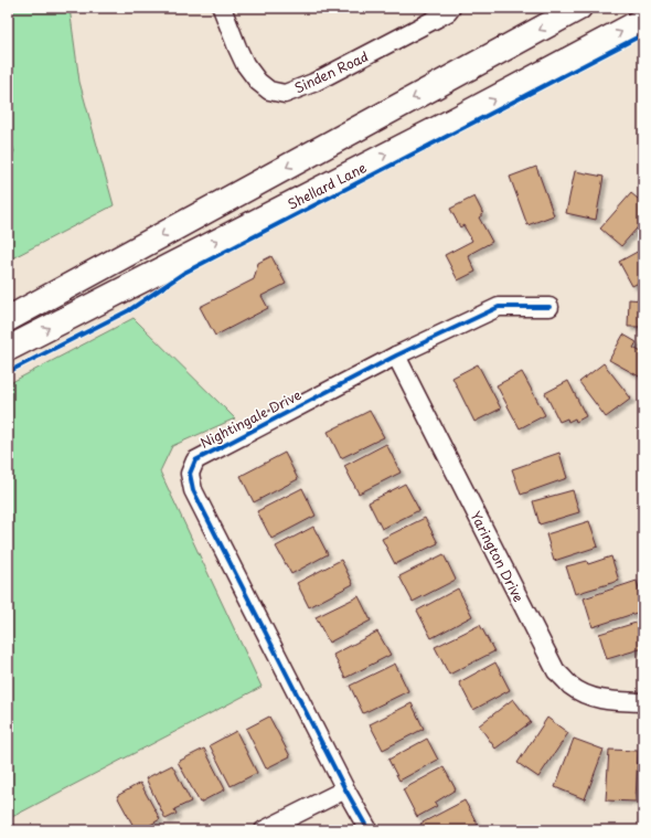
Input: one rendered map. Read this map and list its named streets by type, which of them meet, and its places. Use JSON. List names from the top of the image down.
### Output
{
  "streets": {
    "main road": ["Shellard Lane"],
    "street": ["Sinden Road", "Nightingale Drive", "Yarington Drive"]
  },
  "crossings": [
    ["Nightingale Drive", "Yarington Drive"]
  ]
}
